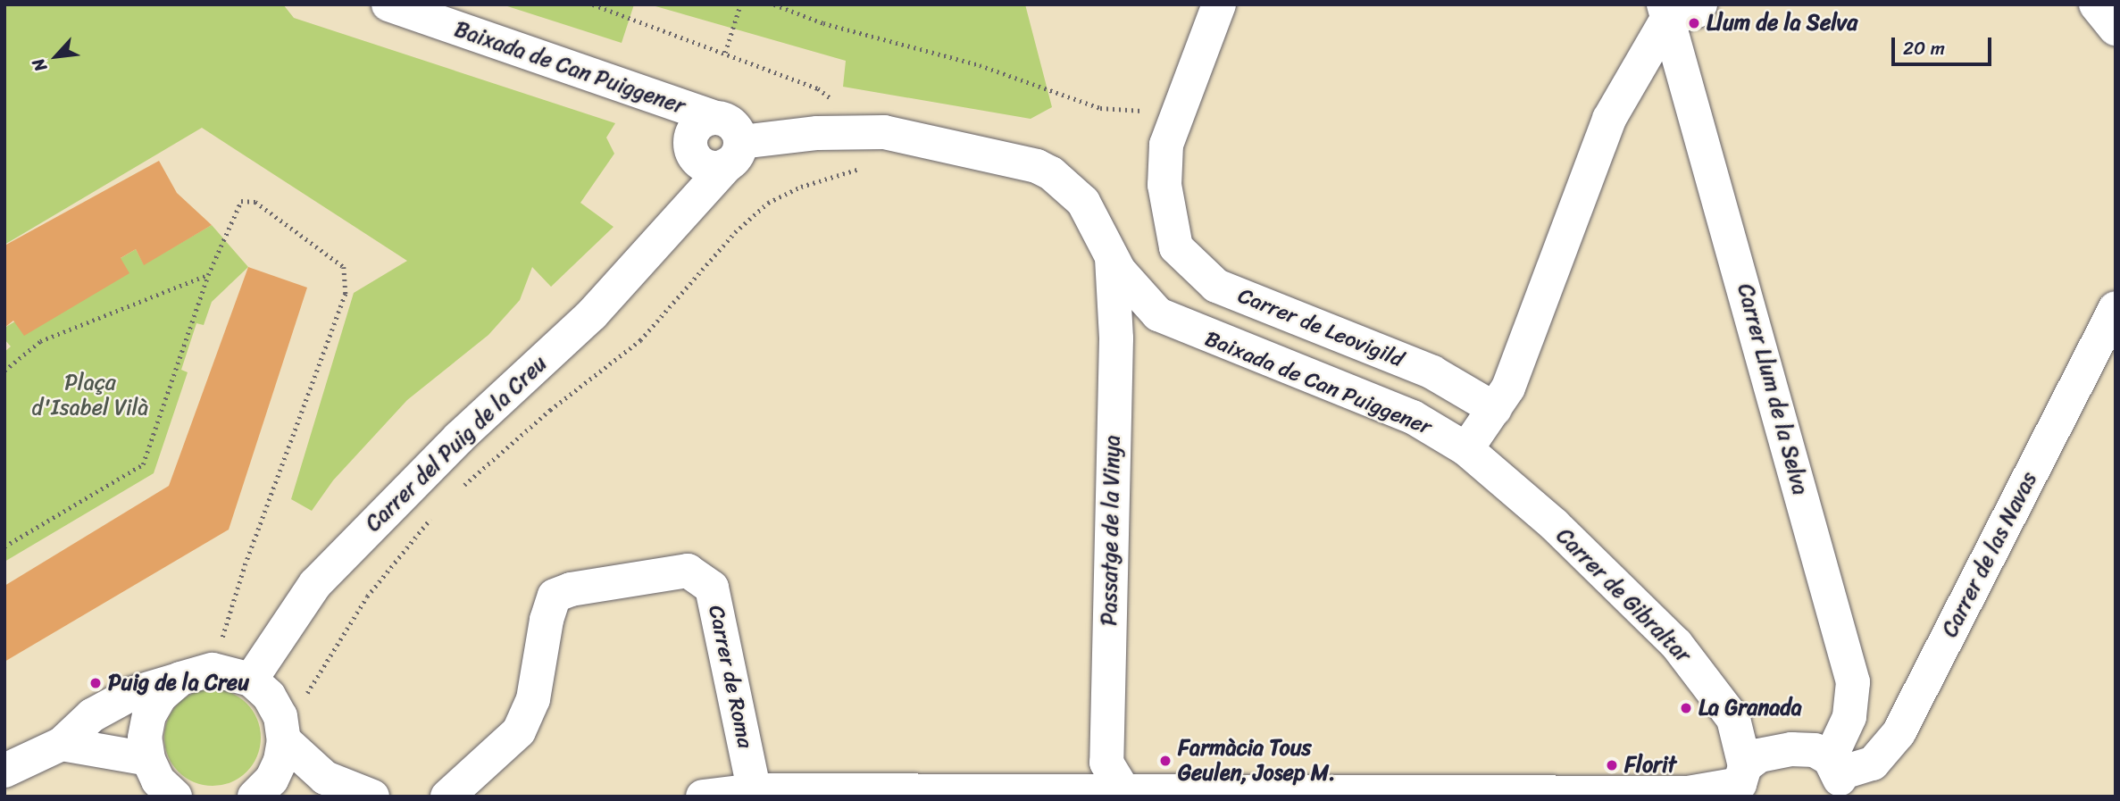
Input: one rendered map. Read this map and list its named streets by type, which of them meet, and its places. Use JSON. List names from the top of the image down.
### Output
{
  "streets": {
    "street": [
      "Baixada de Can Puiggener",
      "Carrer de Leovigild",
      "Carrer Llum de la Selva",
      "Carrer del Puig de la Creu",
      "Passatge de la Vinya",
      "Carrer de las Navas",
      "Carrer de Gibraltar",
      "Carrer de Roma"
    ]
  },
  "crossings": [
    ["Baixada de Can Puiggener", "Carrer del Puig de la Creu"],
    ["Baixada de Can Puiggener", "Passatge de la Vinya"],
    ["Baixada de Can Puiggener", "Carrer de Gibraltar"],
    ["Carrer Llum de la Selva", "Carrer de las Navas"]
  ],
  "parks": ["Plaça d'Isabel Vilà"],
  "places": [
    "Llum de la Selva",
    "Puig de la Creu",
    "La Granada",
    "Farmàcia Tous Geulen, Josep M.",
    "Florit"
  ],
  "scale_bar": "20 m",
  "north": "bottom left"
}
